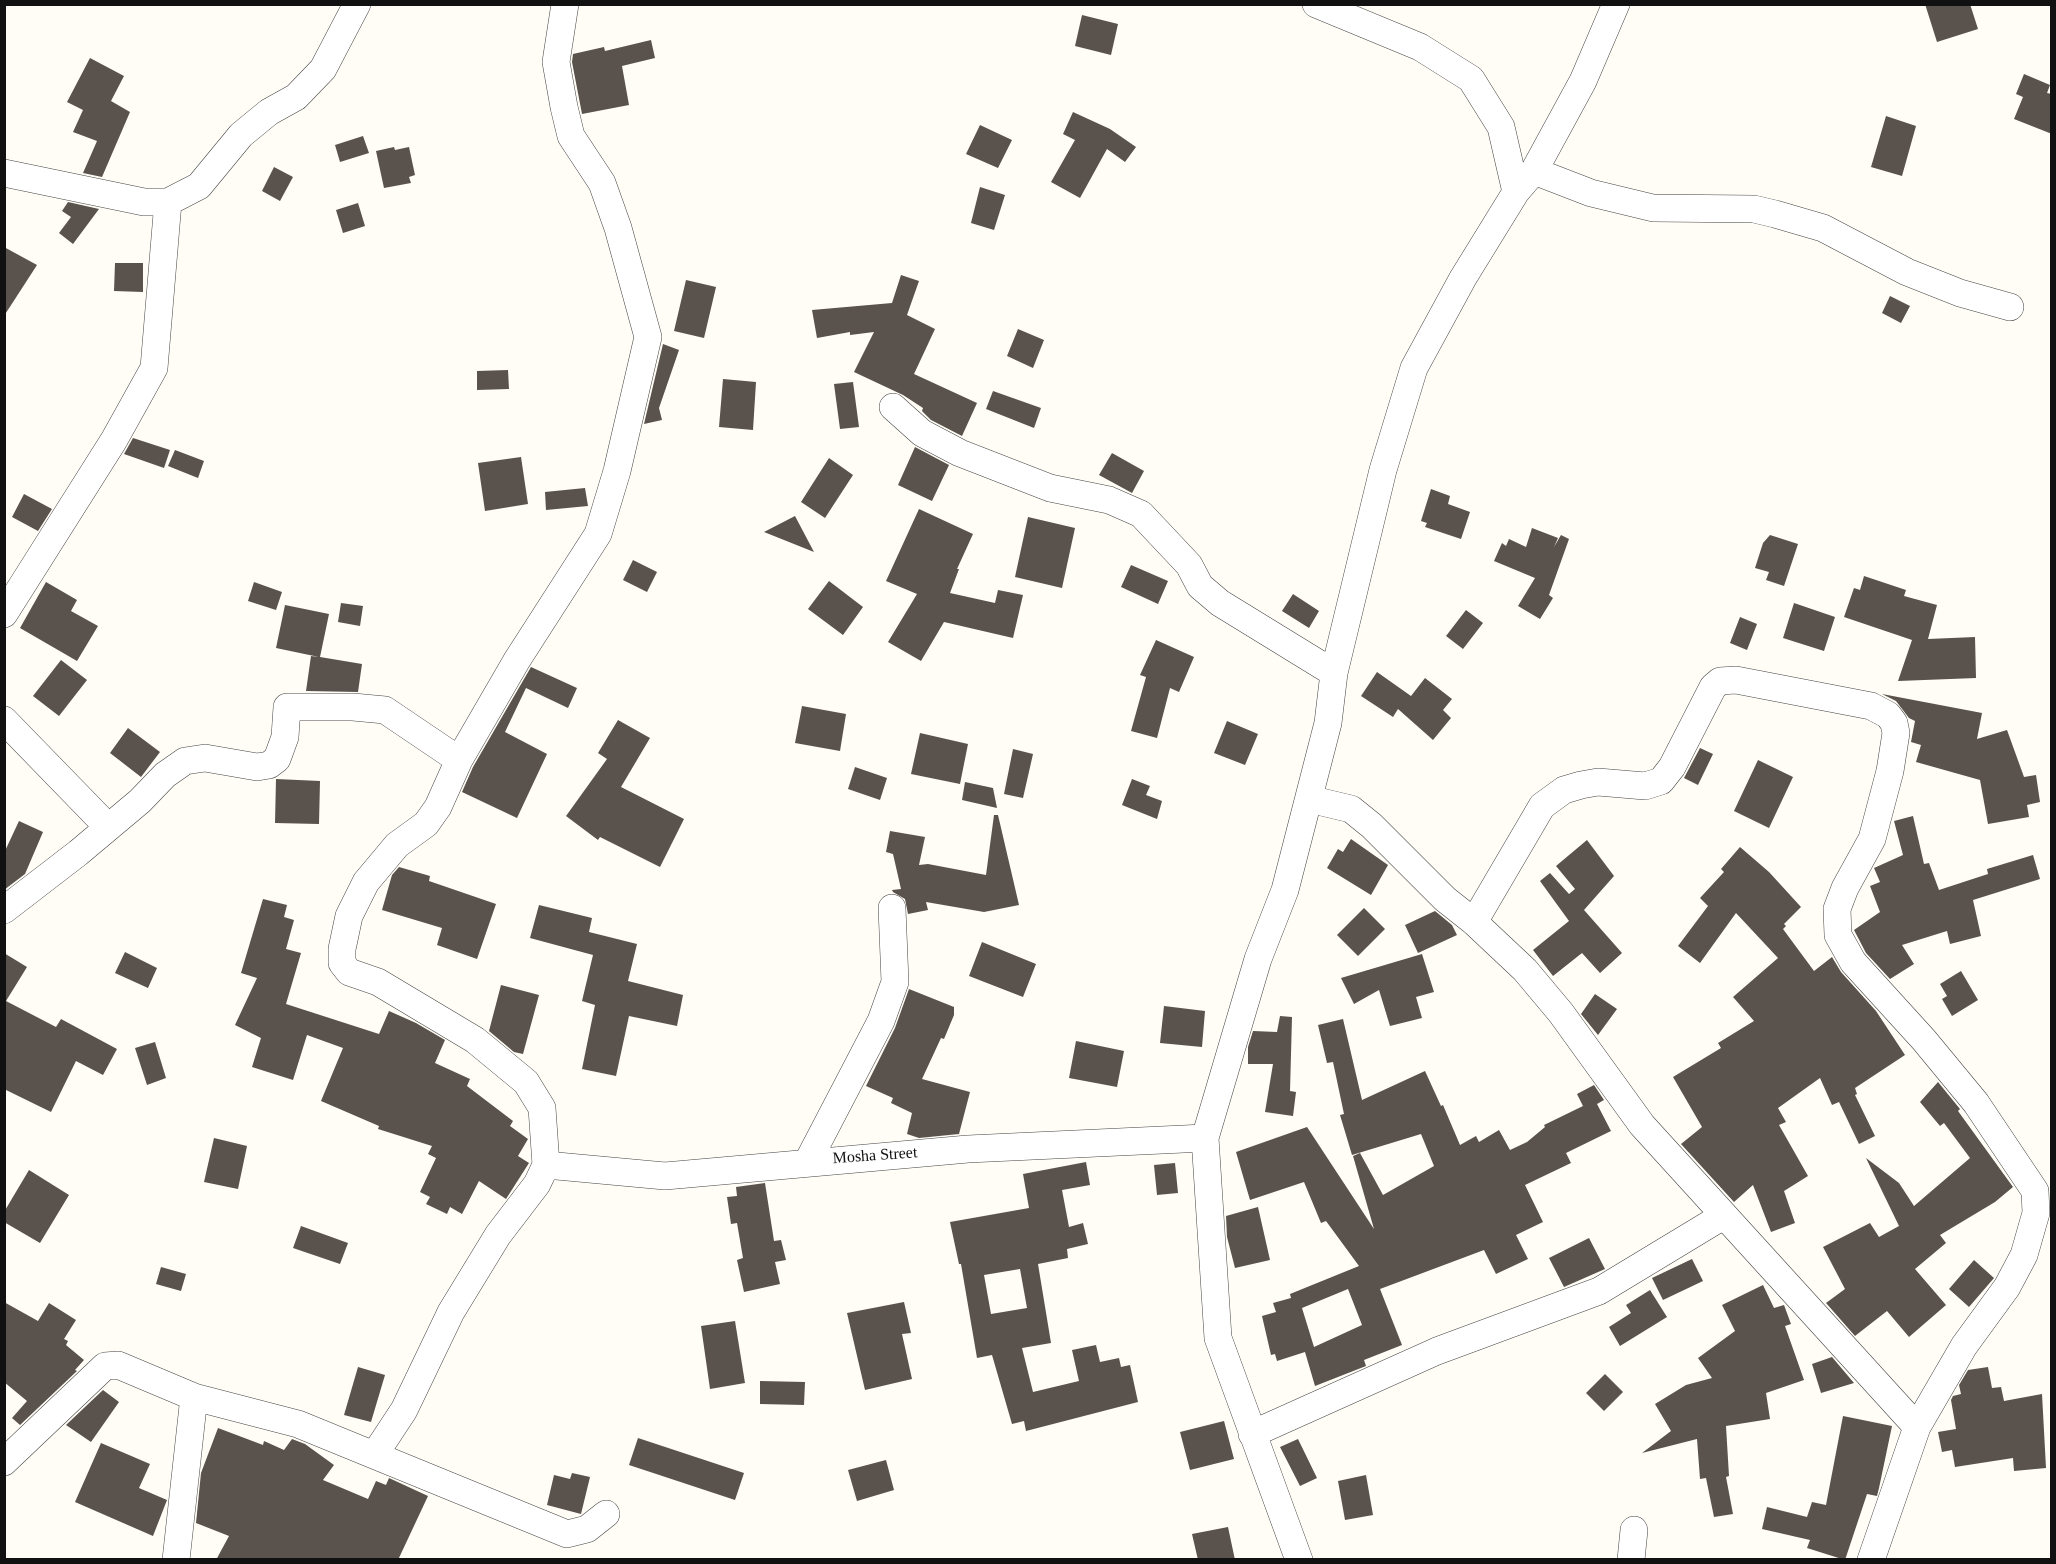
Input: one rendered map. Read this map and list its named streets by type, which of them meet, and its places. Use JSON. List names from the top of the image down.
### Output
{
  "streets": {
    "street": ["Mosha Street"]
  }
}
